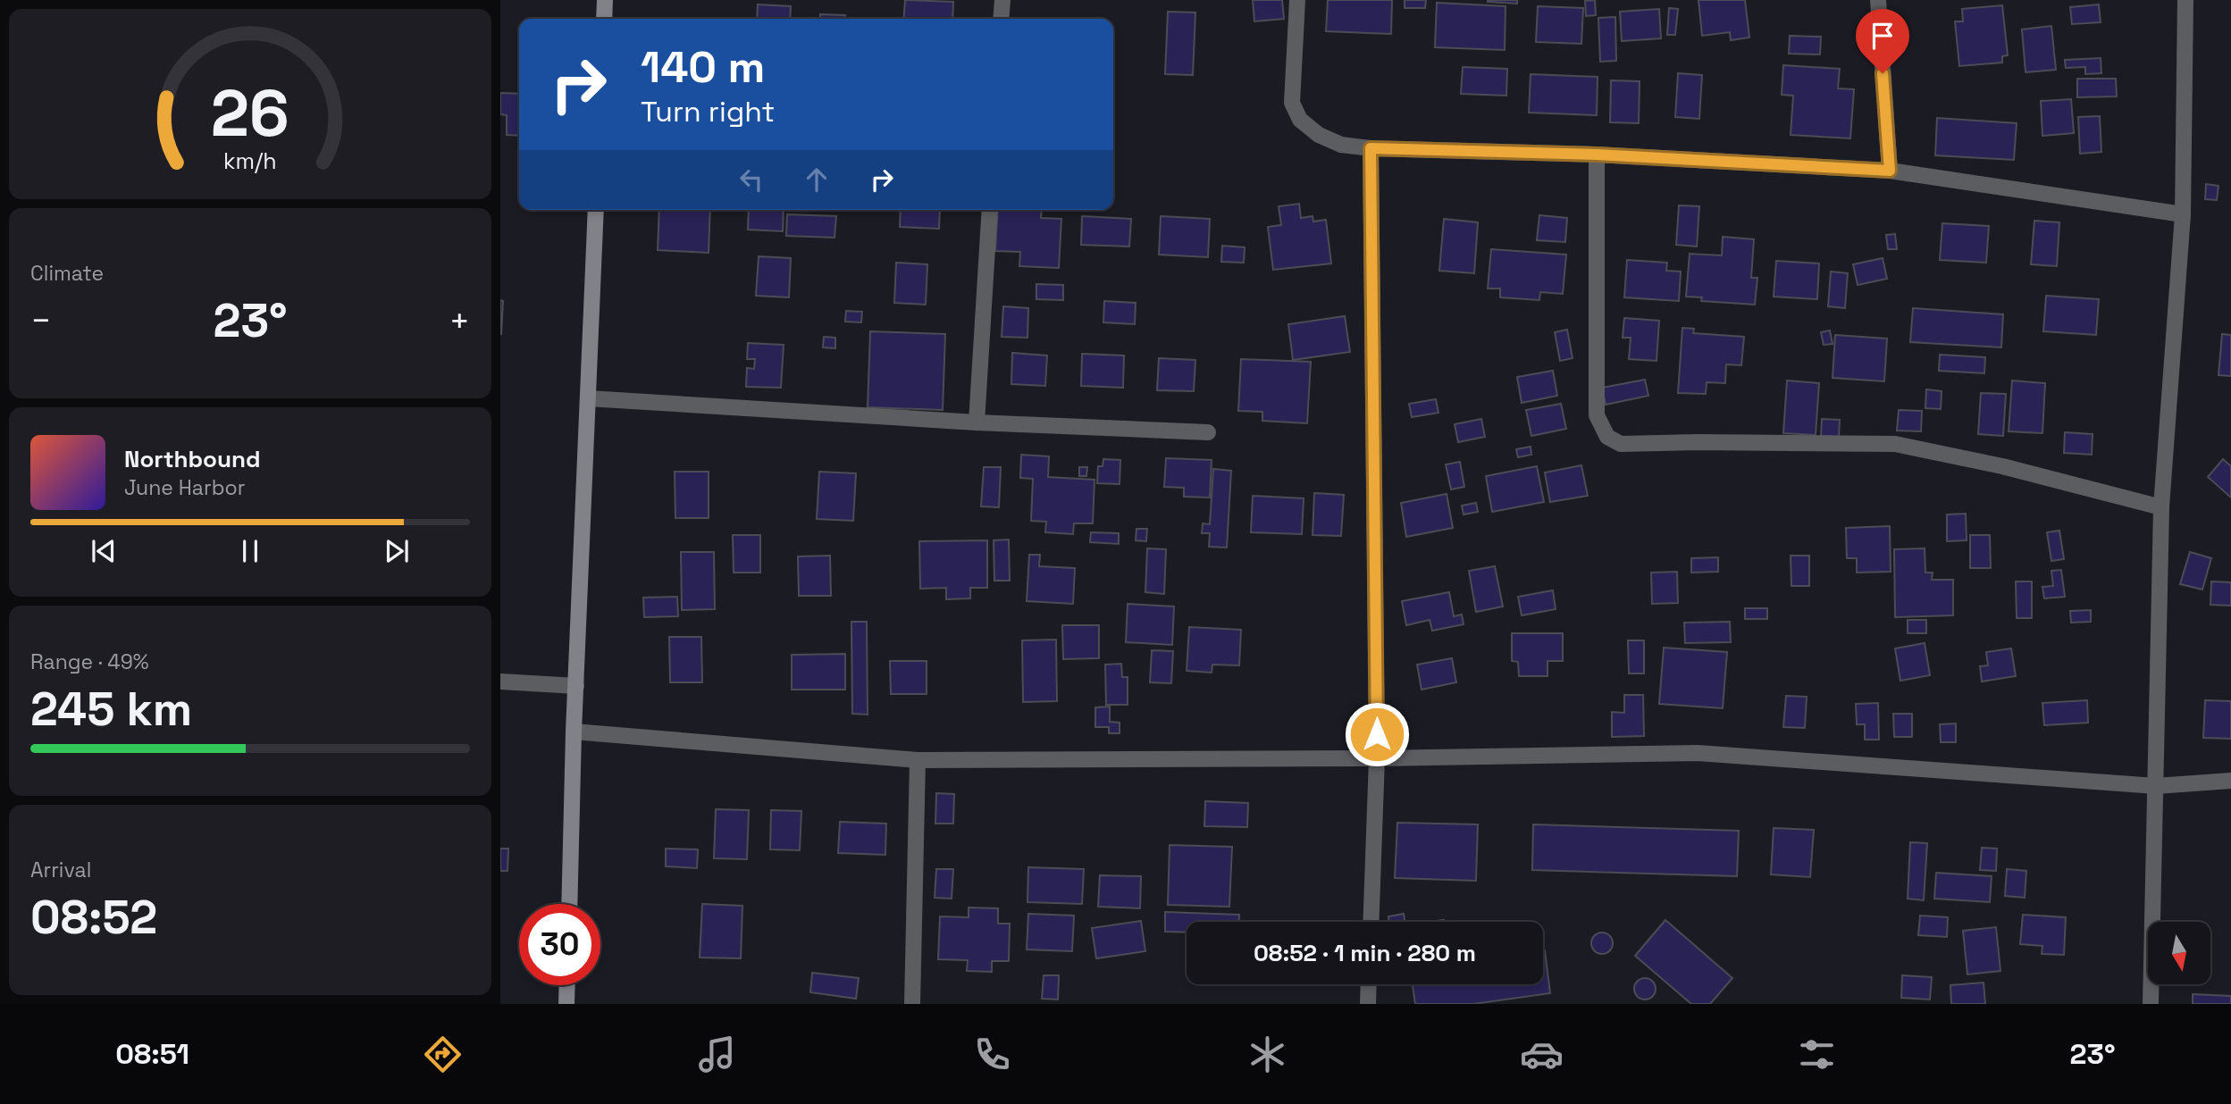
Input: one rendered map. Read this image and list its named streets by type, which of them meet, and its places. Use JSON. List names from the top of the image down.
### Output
{
  "north": "bottom",
  "page": {
    "turn": ["140 m", "Turn right"],
    "tile": [
      "Climate",
      ["Range · 49%", "245 km"],
      ["Arrival", "08:52"]
    ],
    "heat": ["−", "23°", "+"],
    "song": ["Northbound", "June Harbor"],
    "limit": "30",
    "trip": "08:52 · 1 min · 280 m",
    "tabs": ["08:51", "23°"],
    "gauge": ["26", "km/h"]
  }
}
